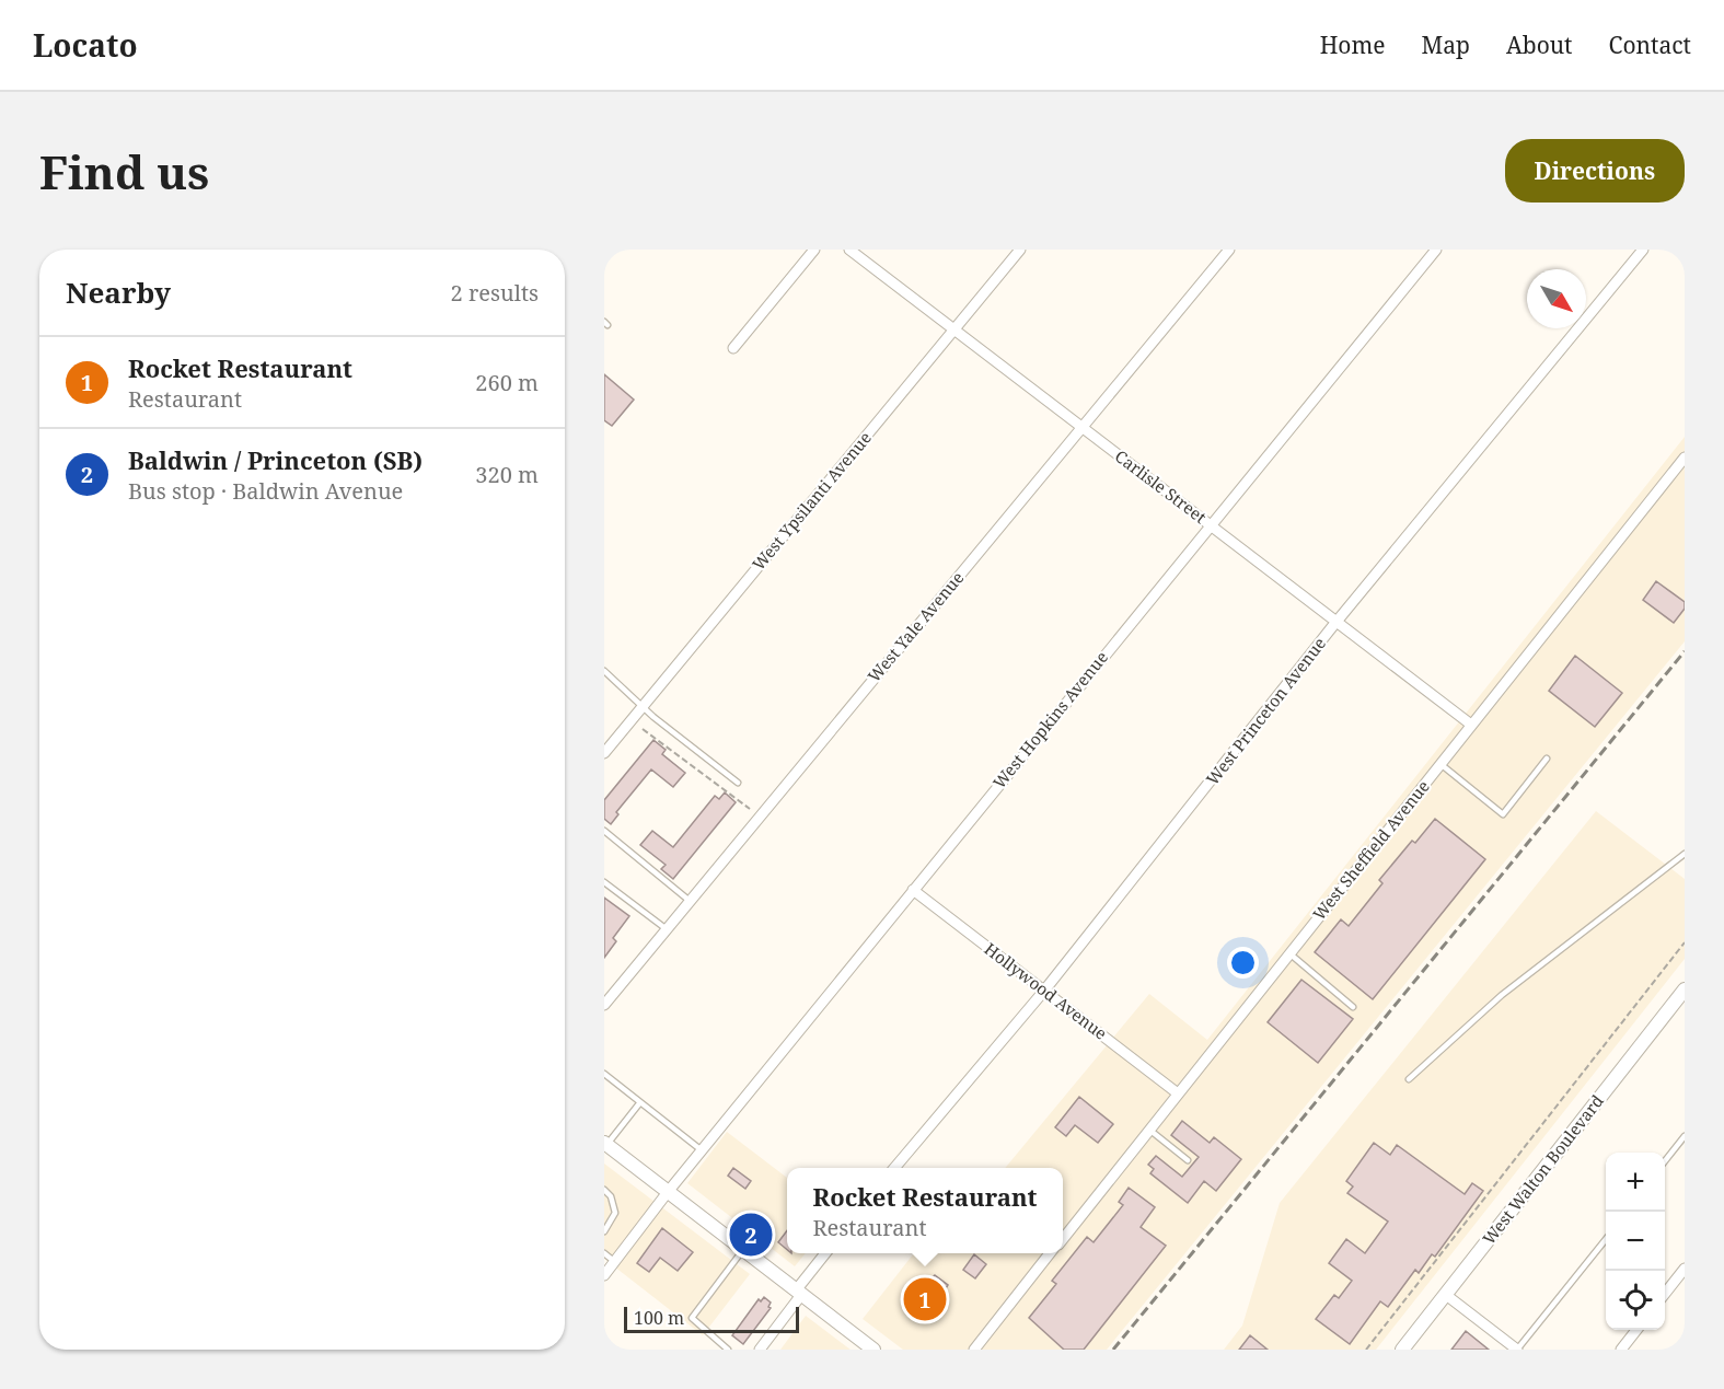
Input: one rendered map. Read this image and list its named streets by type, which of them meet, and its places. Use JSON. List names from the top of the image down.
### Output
{
  "streets": {
    "main road": ["West Walton Boulevard"],
    "street": [
      "Carlisle Street",
      "West Ypsilanti Avenue",
      "West Yale Avenue",
      "West Princeton Avenue",
      "West Hopkins Avenue",
      "West Sheffield Avenue",
      "Hollywood Avenue"
    ]
  },
  "crossings": [
    ["Carlisle Street", "West Ypsilanti Avenue"],
    ["Carlisle Street", "West Yale Avenue"],
    ["Carlisle Street", "West Princeton Avenue"],
    ["Carlisle Street", "West Hopkins Avenue"],
    ["Carlisle Street", "West Sheffield Avenue"],
    ["West Princeton Avenue", "Hollywood Avenue"],
    ["West Hopkins Avenue", "Hollywood Avenue"],
    ["West Sheffield Avenue", "Hollywood Avenue"]
  ],
  "scale_bar": "100 m",
  "north": "bottom right",
  "page": {
    "header": "Locato",
    "nav": [
      "Home",
      "Map",
      "About",
      "Contact"
    ],
    "buttons": "Directions",
    "title": "Find us",
    "heading": ["Nearby", "2 results"],
    "list": [
      {
        "mark": "1",
        "name": "Rocket Restaurant",
        "note": "Restaurant",
        "value": "260 m"
      },
      {
        "mark": "2",
        "name": "Baldwin / Princeton (SB)",
        "note": "Bus stop · Baldwin Avenue",
        "value": "320 m"
      }
    ],
    "map_buttons": ["+", "−"],
    "popup": ["Rocket Restaurant", "Restaurant"],
    "pins": ["2", "1"],
    "scale": "100 m"
  }
}
